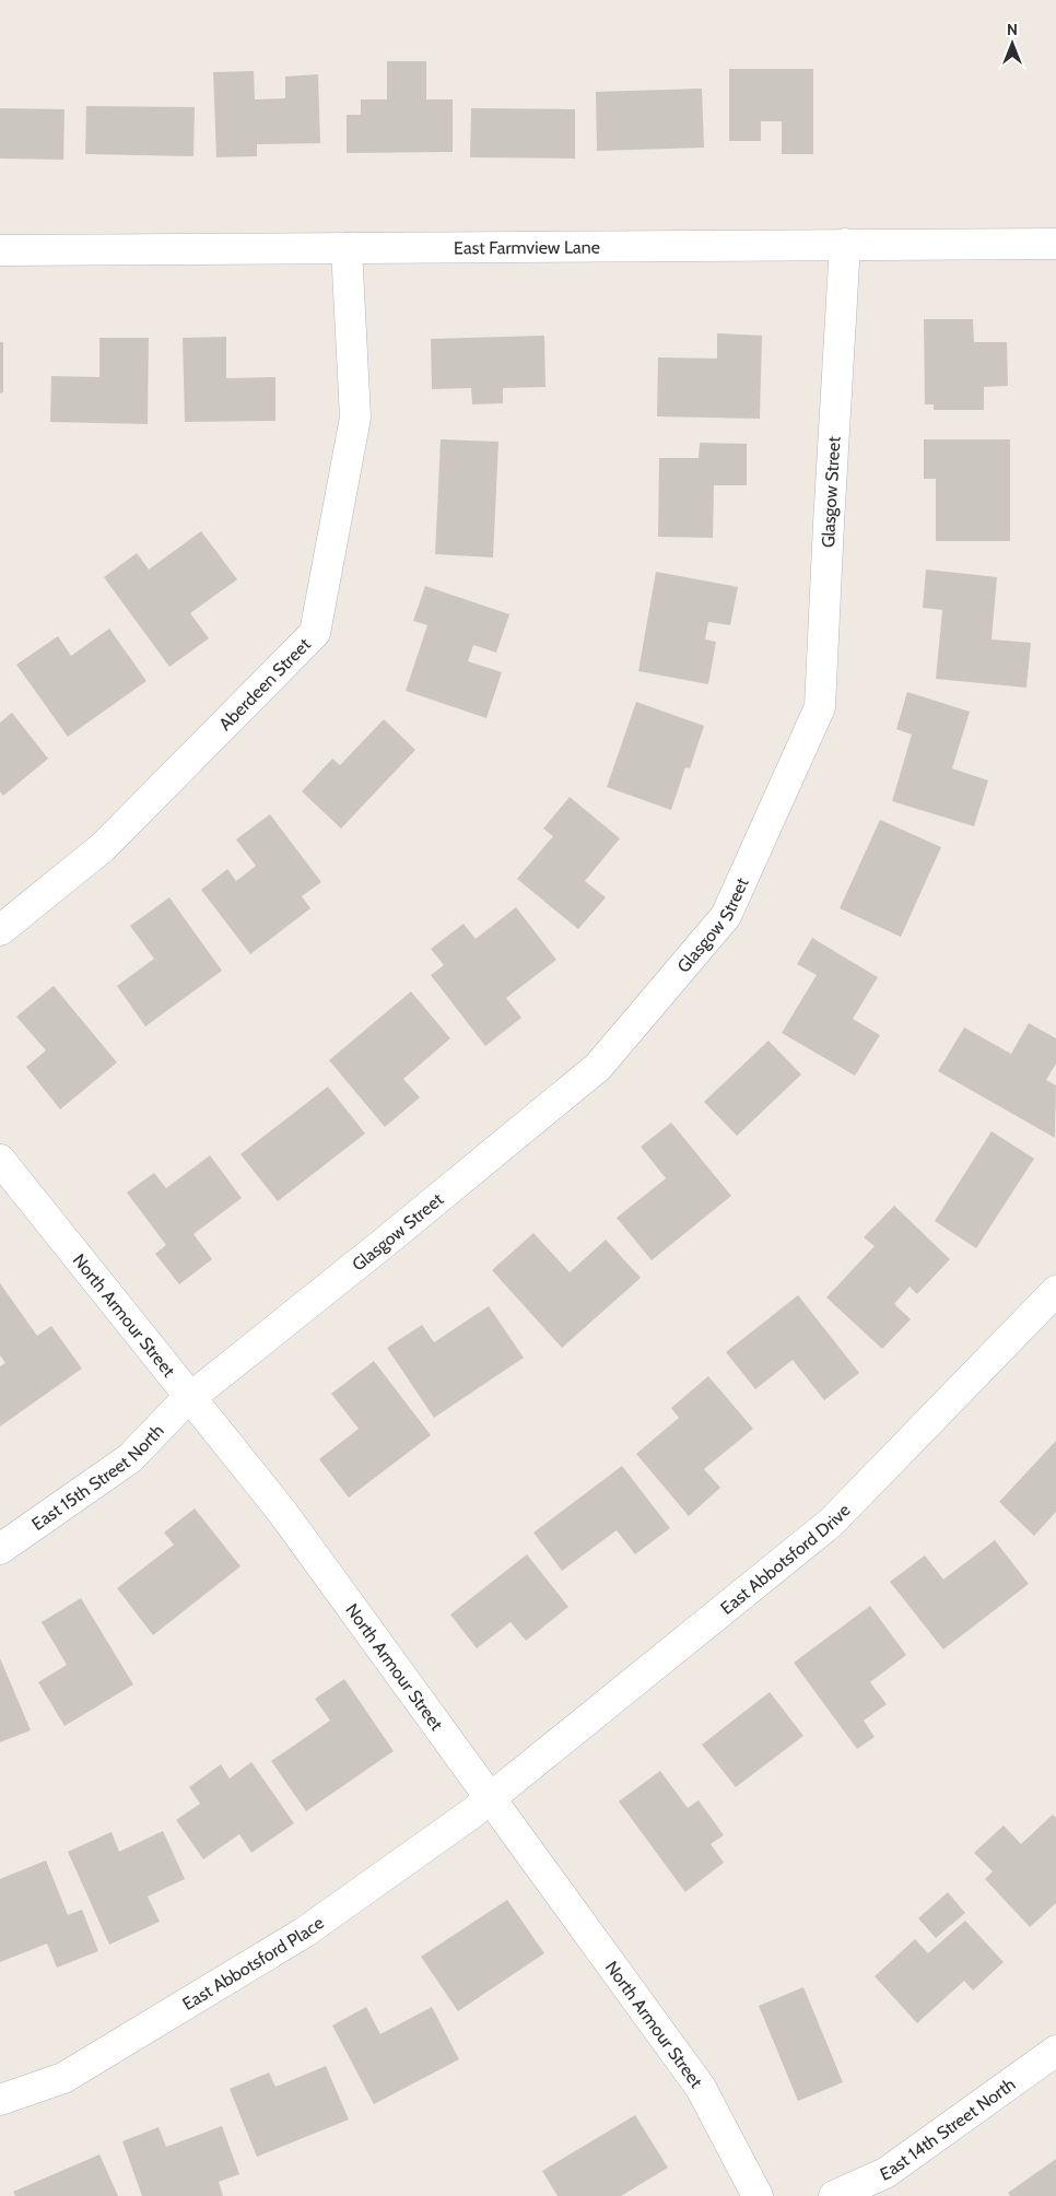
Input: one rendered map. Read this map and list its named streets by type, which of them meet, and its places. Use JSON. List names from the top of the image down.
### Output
{
  "streets": {
    "street": [
      "East Farmview Lane",
      "Glasgow Street",
      "Aberdeen Street",
      "North Armour Street",
      "East 15th Street North",
      "East Abbotsford Drive",
      "East Abbotsford Place",
      "East 14th Street North"
    ]
  },
  "crossings": [
    ["East Farmview Lane", "Glasgow Street"],
    ["East Farmview Lane", "Aberdeen Street"],
    ["Glasgow Street", "North Armour Street"],
    ["Glasgow Street", "East 15th Street North"],
    ["North Armour Street", "East 15th Street North"],
    ["North Armour Street", "East Abbotsford Drive"],
    ["North Armour Street", "East Abbotsford Place"],
    ["East Abbotsford Drive", "East Abbotsford Place"]
  ],
  "north": "top"
}
